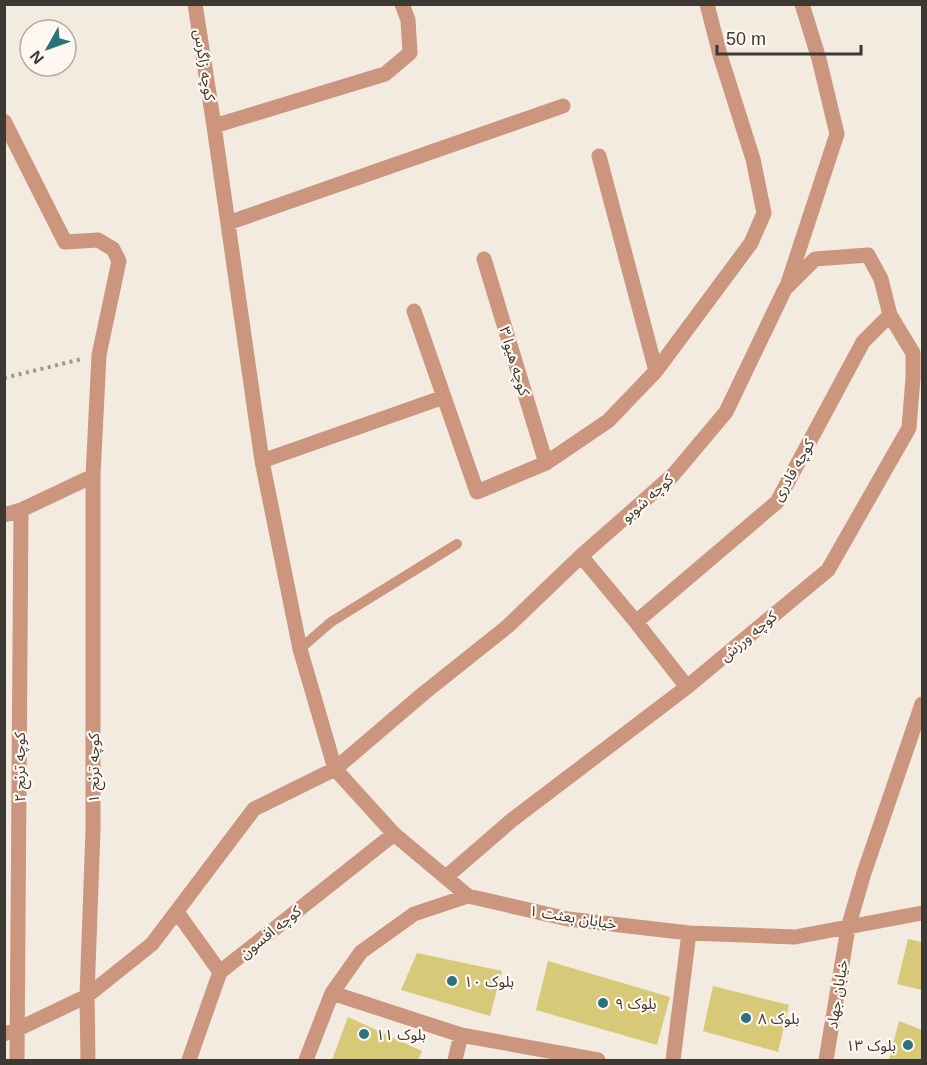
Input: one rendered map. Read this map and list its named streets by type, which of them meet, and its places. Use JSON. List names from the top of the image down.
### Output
{
  "streets": {
    "street": [
      "کوچه زاگرس",
      "کوچه هیوا ۳",
      "کوچه قادری",
      "کوچه شوبو",
      "کوچه ورزش",
      "کوچه ترنج ۲",
      "کوچه ترنج ۱",
      "خیابان بعثت ۱",
      "کوچه افسون",
      "خیابان جهاد"
    ]
  },
  "crossings": [
    ["کوچه زاگرس", "کوچه شوبو"],
    ["کوچه قادری", "کوچه شوبو"],
    ["کوچه قادری", "کوچه ورزش"],
    ["کوچه شوبو", "کوچه ورزش"],
    ["کوچه شوبو", "کوچه ترنج ۲"],
    ["کوچه شوبو", "کوچه ترنج ۱"],
    ["خیابان بعثت ۱", "خیابان جهاد"]
  ],
  "places": [
    "بلوک ۱۰",
    "بلوک ۹",
    "بلوک ۸",
    "بلوک ۱۱",
    "بلوک ۱۳"
  ],
  "scale_bar": "50 m",
  "north": "bottom left"
}
